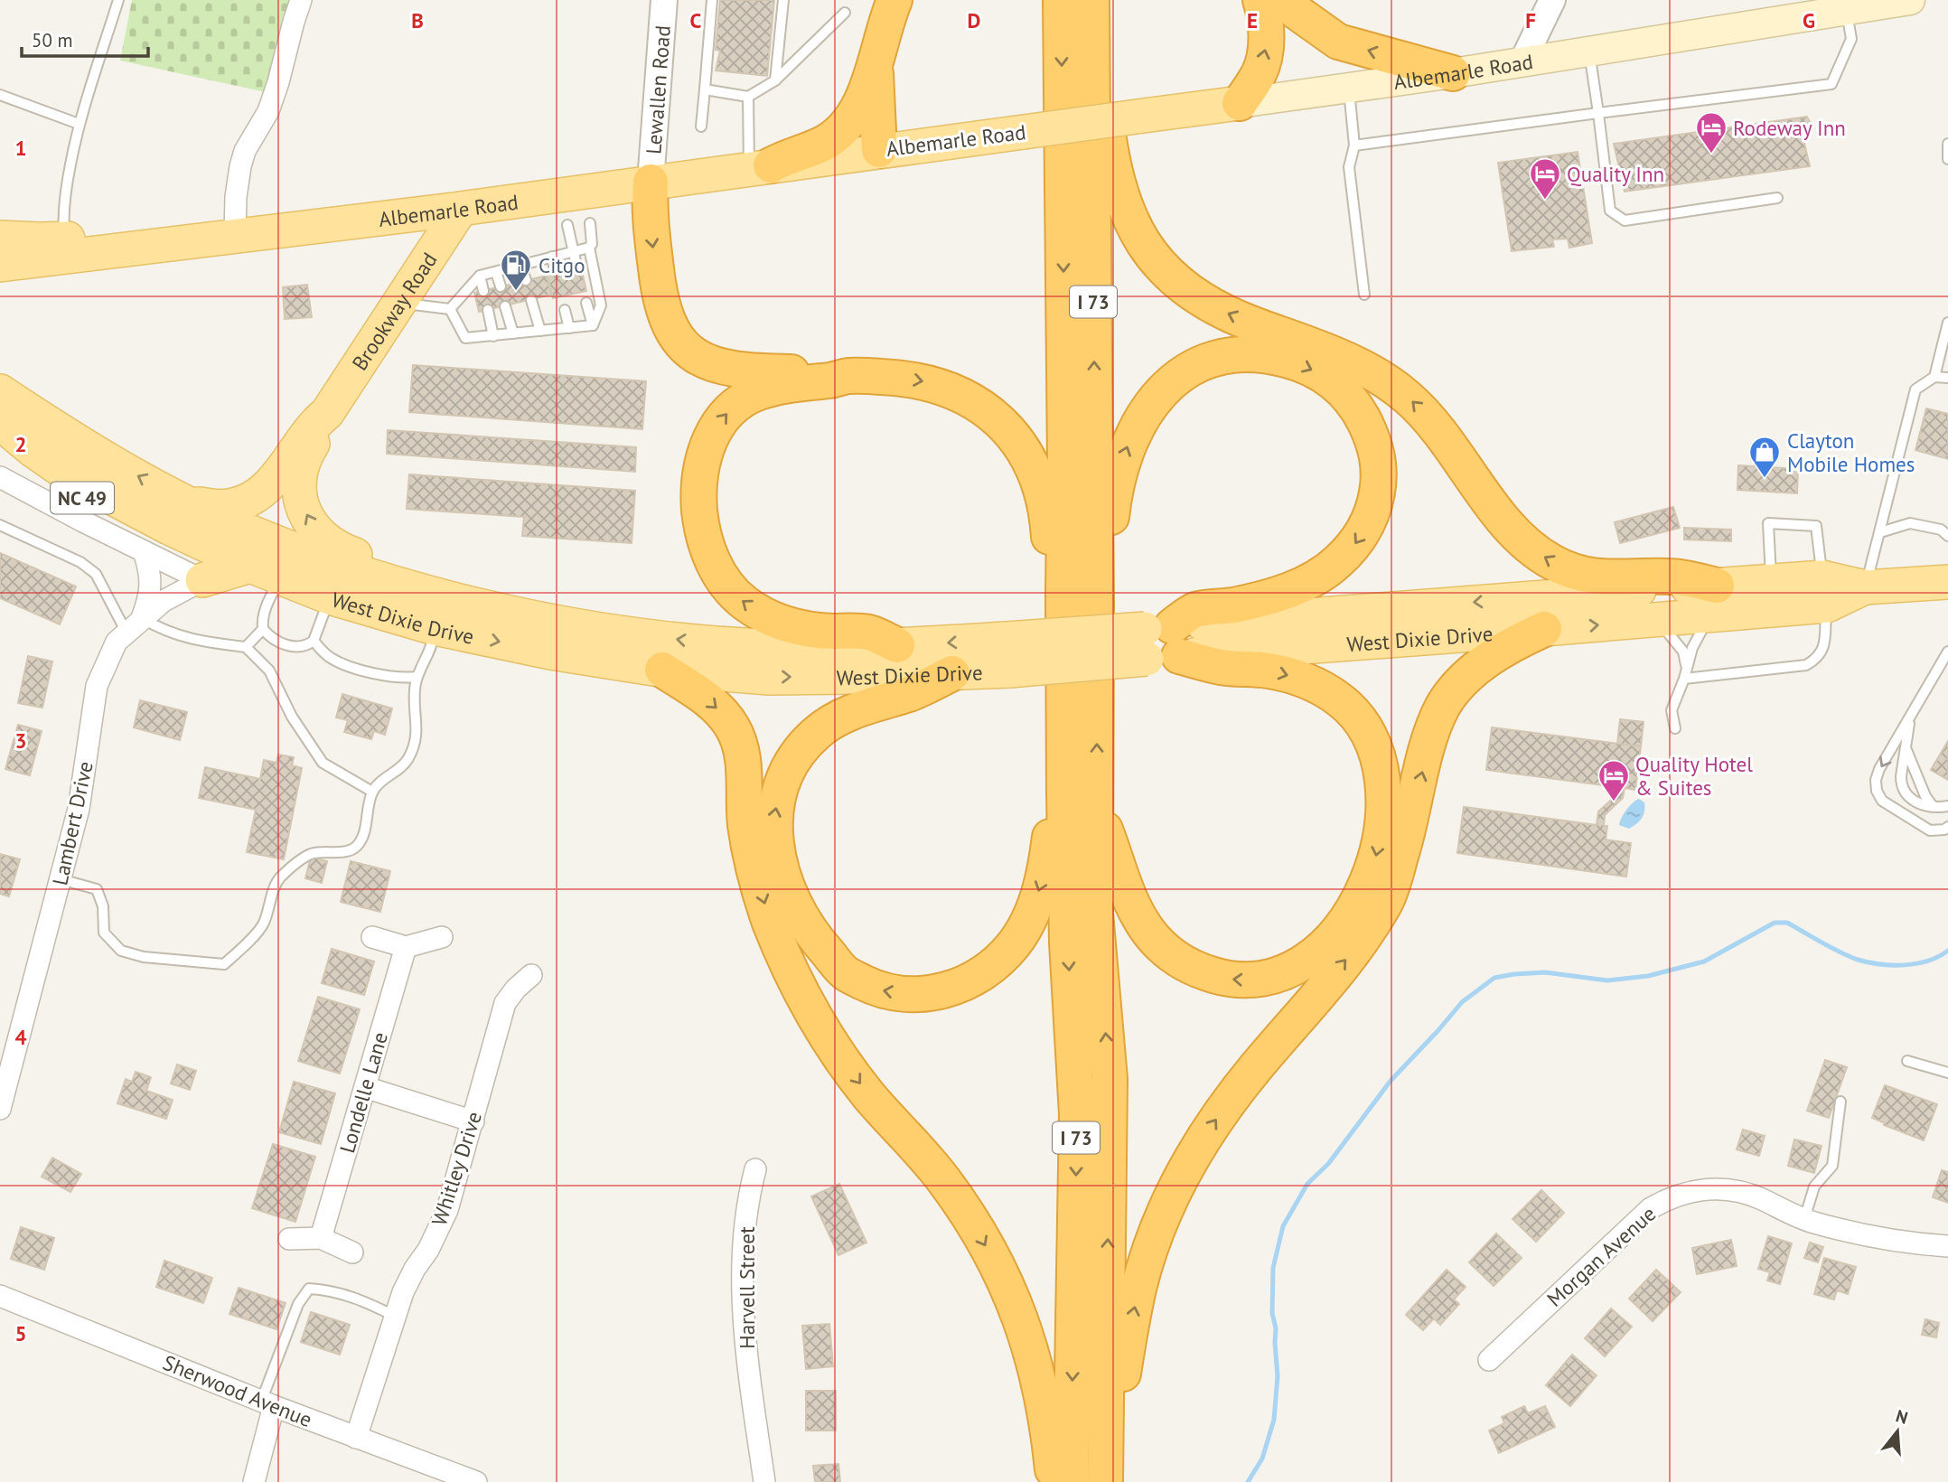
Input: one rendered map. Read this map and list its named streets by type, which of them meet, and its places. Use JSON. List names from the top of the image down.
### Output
{
  "streets": {
    "highway": ["I 73"],
    "main road": [
      "Albemarle Road",
      "Brookway Road",
      "NC 49",
      "West Dixie Drive"
    ],
    "street": [
      "Lewallen Road",
      "Lambert Drive",
      "Londelle Lane",
      "Whitley Drive",
      "Morgan Avenue",
      "Harvell Street",
      "Sherwood Avenue"
    ]
  },
  "crossings": [
    ["Albemarle Road", "Lewallen Road"],
    ["Albemarle Road", "Brookway Road"],
    ["NC 49", "West Dixie Drive"],
    ["Whitley Drive", "Sherwood Avenue"]
  ],
  "places": {
    "hotel": ["Rodeway Inn", "Quality Inn", "Quality Hotel & Suites"],
    "fuel station": ["Citgo"],
    "shop": ["Clayton Mobile Homes"]
  },
  "scale_bar": "50 m",
  "north": "top",
  "grid": {
    "columns": [
      "B",
      "C",
      "D",
      "E",
      "F",
      "G"
    ],
    "rows": [
      "1",
      "2",
      "3",
      "4",
      "5"
    ]
  }
}
